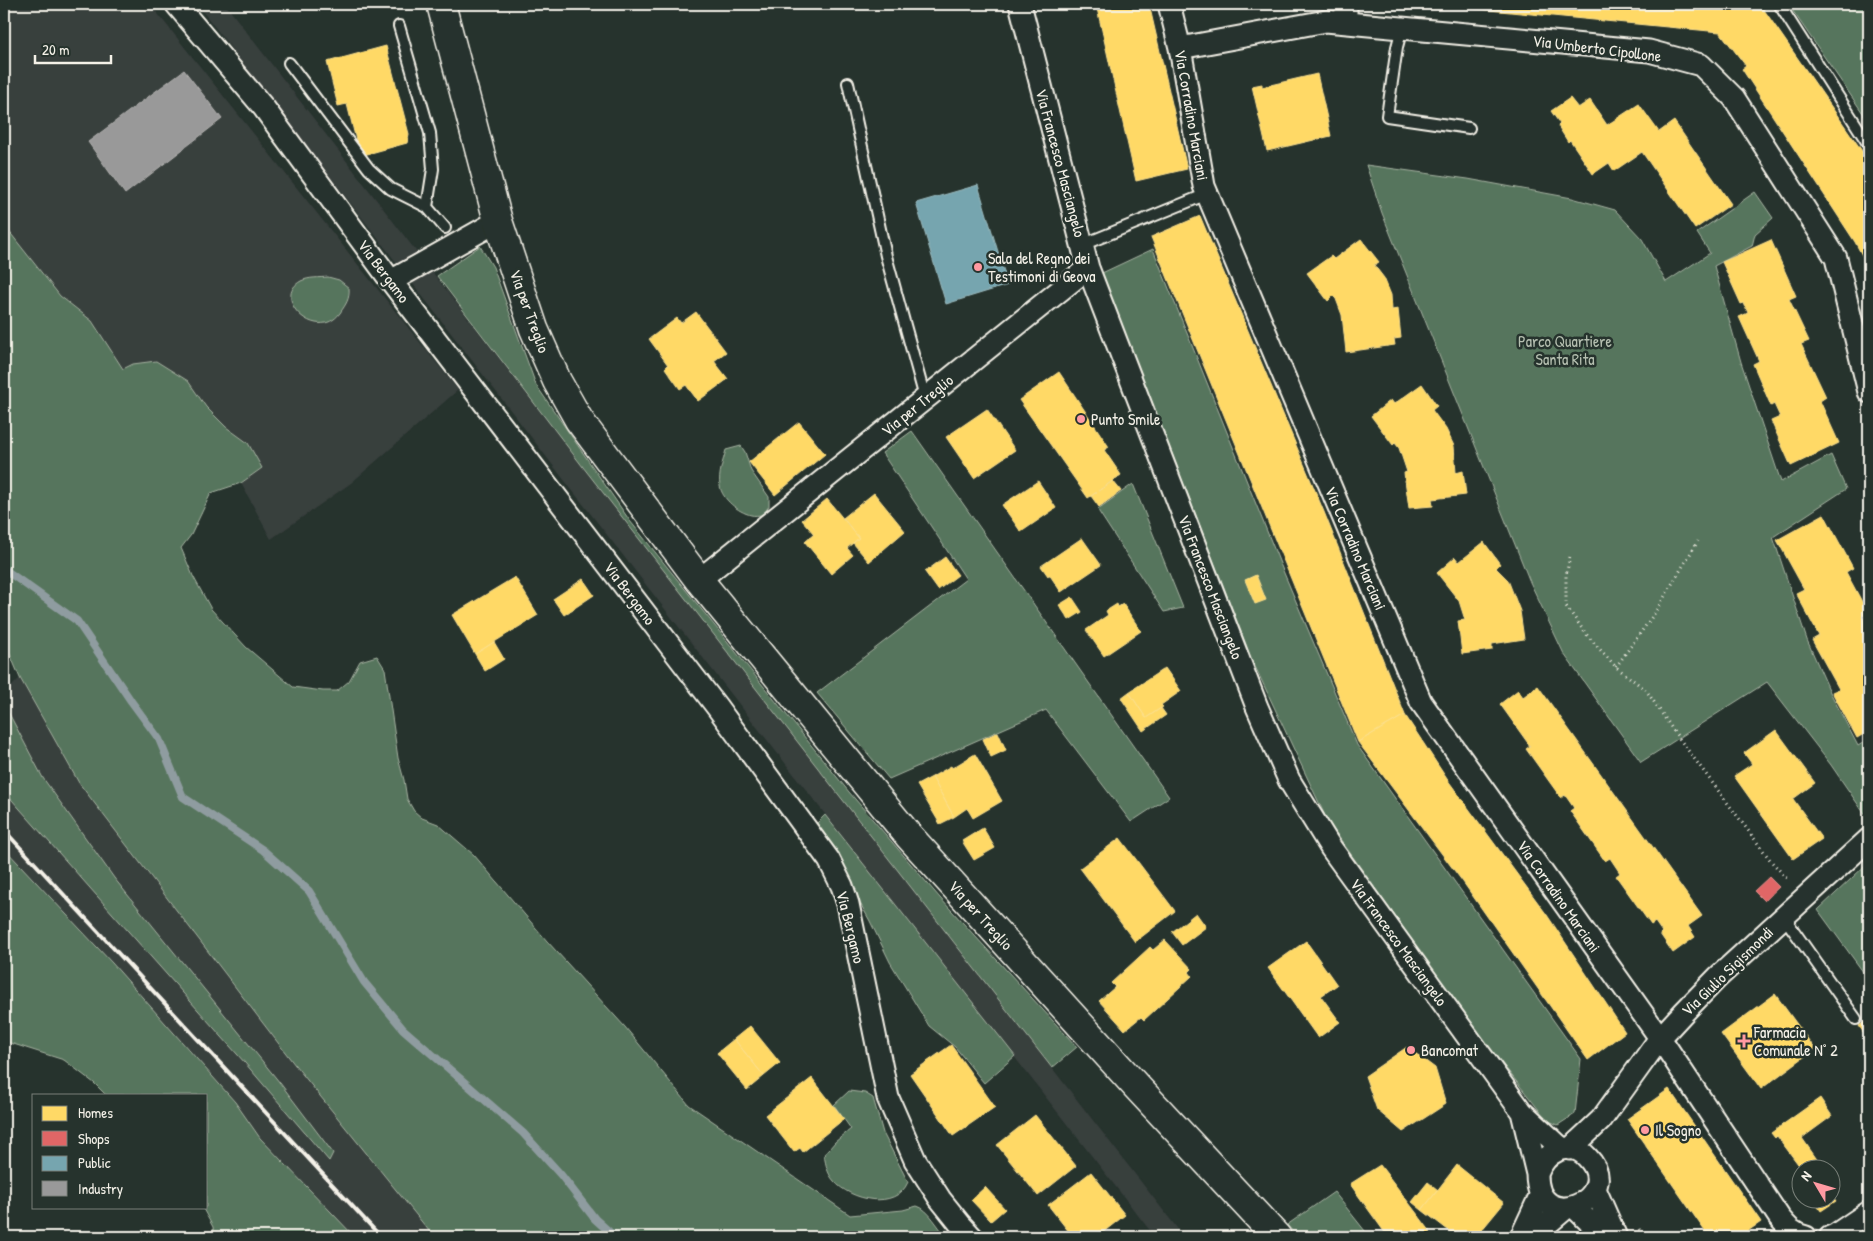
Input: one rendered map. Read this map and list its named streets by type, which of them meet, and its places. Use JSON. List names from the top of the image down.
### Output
{
  "streets": {
    "main road": ["Via per Treglio"],
    "street": [
      "Via Umberto Cipollone",
      "Via Corradino Marciani",
      "Via Francesco Masciangelo",
      "Via Bergamo",
      "Via Giulio Sigismondi"
    ]
  },
  "crossings": [
    ["Via Umberto Cipollone", "Via Corradino Marciani"],
    ["Via Corradino Marciani", "Via Giulio Sigismondi"],
    ["Via Francesco Masciangelo", "Via per Treglio"],
    ["Via Francesco Masciangelo", "Via Giulio Sigismondi"]
  ],
  "parks": ["Parco Quartiere Santa Rita"],
  "places": {
    "other": [
      "Sala del Regno dei Testimoni di Geova",
      "Punto Smile",
      "Bancomat",
      "Il Sogno"
    ],
    "health": ["Farmacia Comunale N° 2"]
  },
  "legend": [
    "Homes",
    "Shops",
    "Public",
    "Industry"
  ],
  "scale_bar": "20 m",
  "north": "top left"
}
